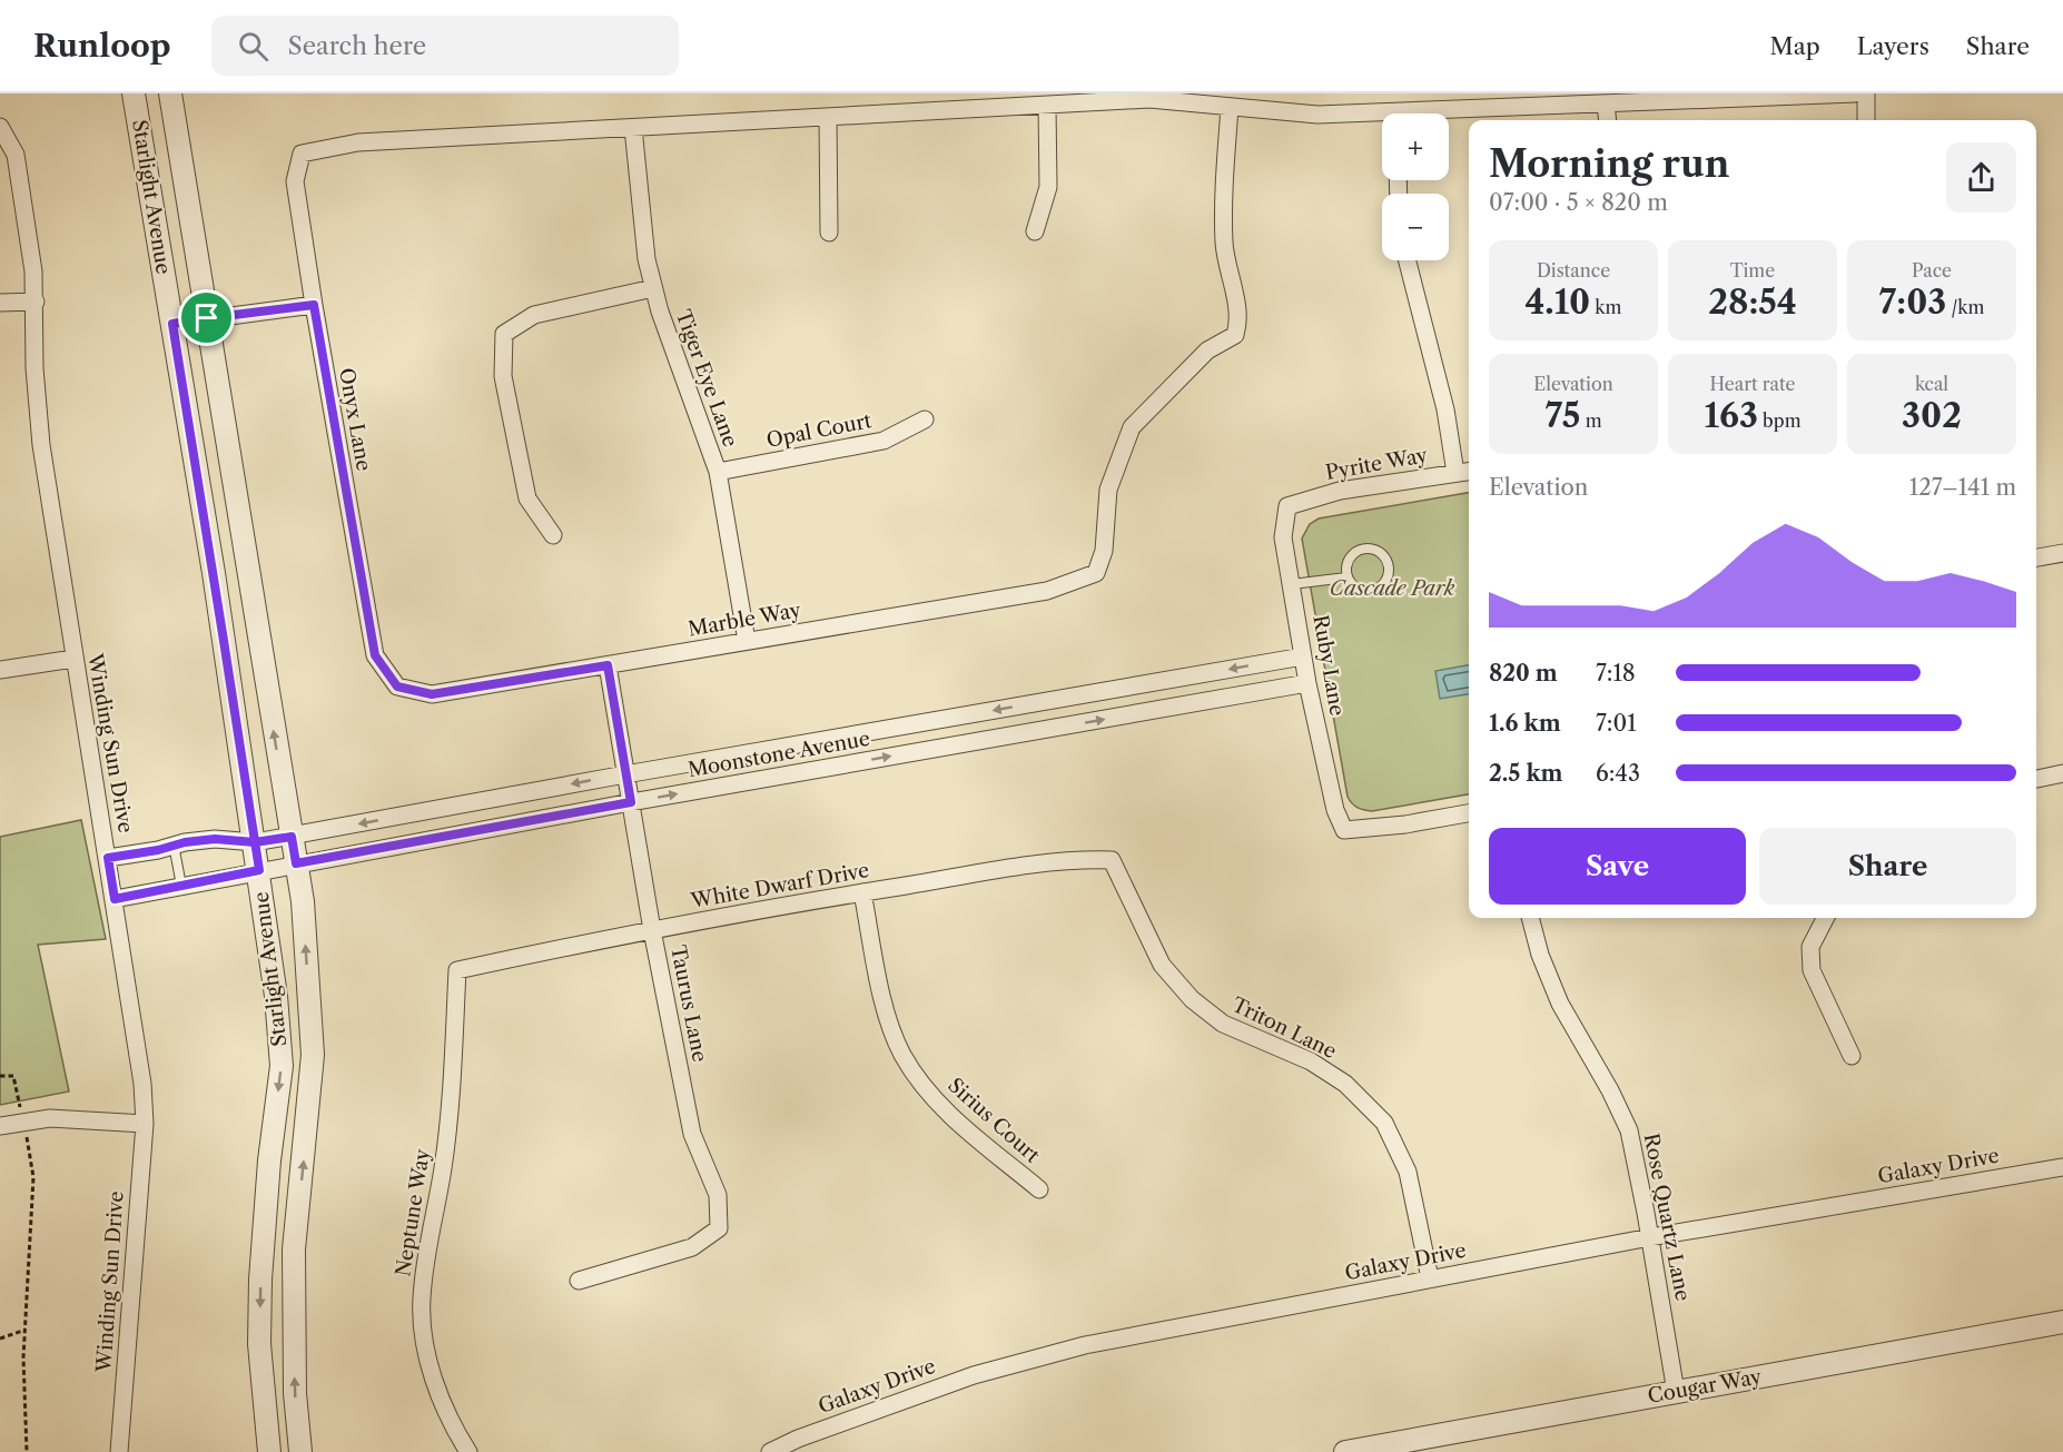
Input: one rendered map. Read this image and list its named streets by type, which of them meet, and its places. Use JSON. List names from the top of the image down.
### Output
{
  "streets": {
    "street": [
      "Starlight Avenue",
      "Tiger Eye Lane",
      "Onyx Lane",
      "Opal Court",
      "Pyrite Way",
      "Marble Way",
      "Ruby Lane",
      "Winding Sun Drive",
      "Moonstone Avenue",
      "White Dwarf Drive",
      "Taurus Lane",
      "Triton Lane",
      "Sirius Court",
      "Galaxy Drive",
      "Neptune Way",
      "Rose Quartz Lane",
      "Cougar Way"
    ]
  },
  "crossings": [
    ["Starlight Avenue", "Moonstone Avenue"],
    ["Tiger Eye Lane", "Onyx Lane"],
    ["Tiger Eye Lane", "Opal Court"],
    ["Tiger Eye Lane", "Marble Way"],
    ["Onyx Lane", "Marble Way"],
    ["Pyrite Way", "Ruby Lane"],
    ["Marble Way", "Taurus Lane"],
    ["Ruby Lane", "Moonstone Avenue"],
    ["Winding Sun Drive", "Moonstone Avenue"],
    ["Moonstone Avenue", "Taurus Lane"],
    ["White Dwarf Drive", "Taurus Lane"],
    ["White Dwarf Drive", "Triton Lane"],
    ["White Dwarf Drive", "Sirius Court"],
    ["White Dwarf Drive", "Neptune Way"],
    ["Triton Lane", "Galaxy Drive"],
    ["Galaxy Drive", "Rose Quartz Lane"],
    ["Rose Quartz Lane", "Cougar Way"]
  ],
  "parks": ["Cascade Park"],
  "page": {
    "header": "Runloop",
    "search": "Search here",
    "nav": ["Map", "Layers", "Share"],
    "map_buttons": ["+", "−"],
    "heading": ["Morning run", "07:00 · 5 × 820 m"],
    "stats": [
      ["Distance", "4.10 km"],
      ["Time", "28:54"],
      ["Pace", "7:03 /km"],
      ["Elevation", "75 m"],
      ["Heart rate", "163 bpm"],
      ["kcal", "302"]
    ],
    "chart": ["Elevation", "127–141 m"],
    "list": [
      {
        "name": "820 m",
        "note": "7:18"
      },
      {
        "name": "1.6 km",
        "note": "7:01"
      },
      {
        "name": "2.5 km",
        "note": "6:43"
      }
    ],
    "buttons": ["Save", "Share"]
  }
}
